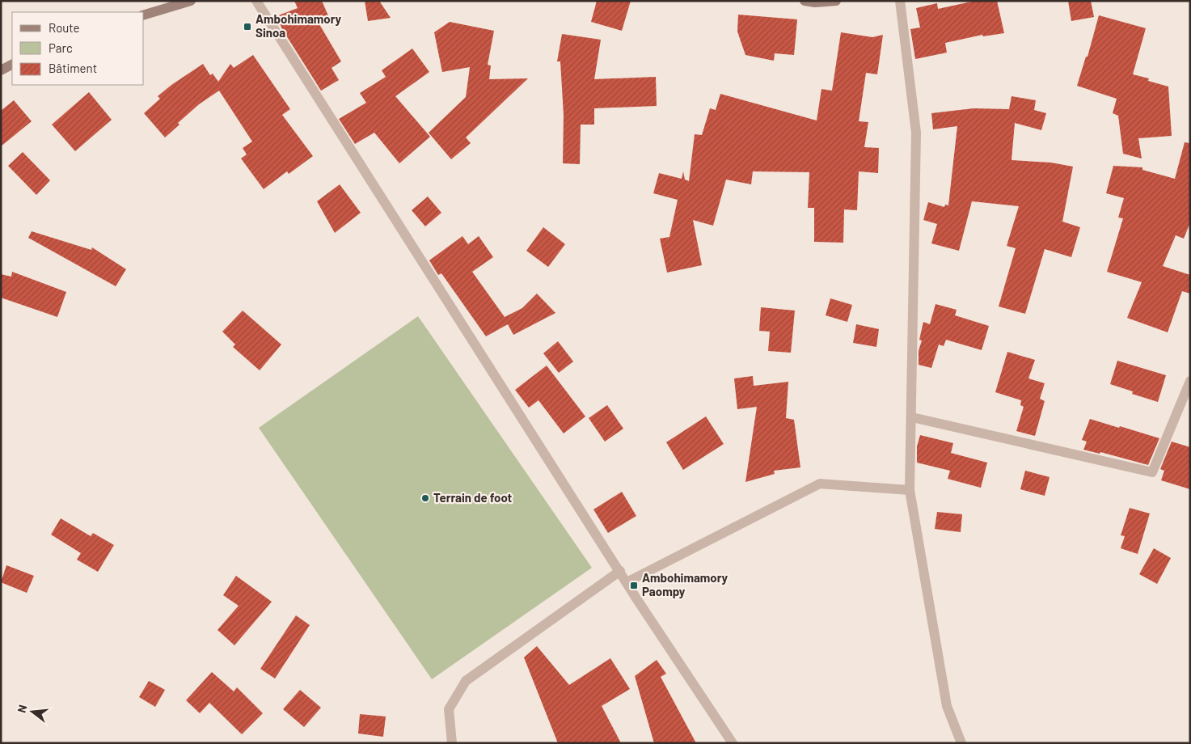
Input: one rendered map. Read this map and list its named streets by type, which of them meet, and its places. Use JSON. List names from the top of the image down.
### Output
{
  "places": {
    "transit": ["Ambohimamory Sinoa", "Ambohimamory Paompy"],
    "other": ["Terrain de foot"]
  },
  "legend": ["Route", "Parc", "Bâtiment"],
  "north": "left"
}
